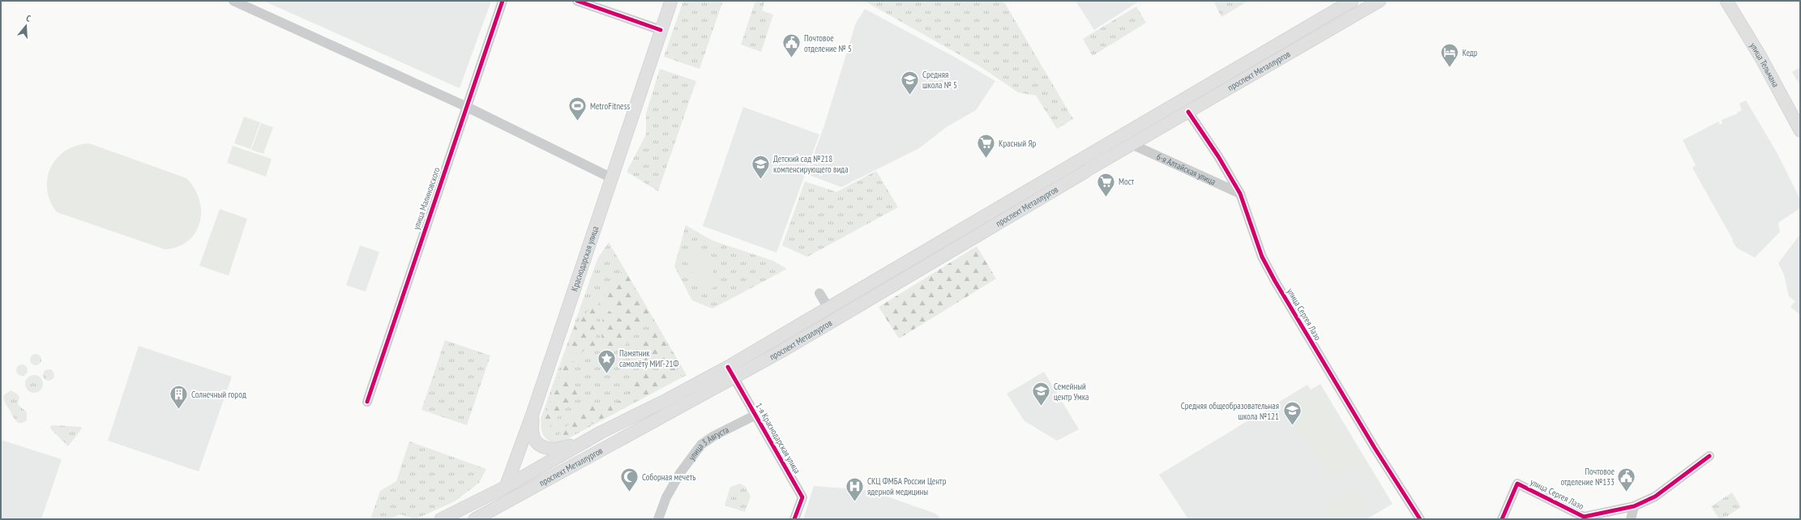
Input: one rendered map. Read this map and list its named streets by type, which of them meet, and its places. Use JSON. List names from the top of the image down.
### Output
{
  "streets": {
    "main road": ["улица Тельмана", "проспект Металлургов", "Краснодарская улица"],
    "street": [
      "6-я Алтайская улица",
      "улица Малиновского",
      "улица Сергея Лазо",
      "1-я Краснодарская улица",
      "улица 3 Августа"
    ]
  },
  "crossings": [
    ["проспект Металлургов", "6-я Алтайская улица"],
    ["проспект Металлургов", "Краснодарская улица"],
    ["проспект Металлургов", "улица Сергея Лазо"],
    ["проспект Металлургов", "1-я Краснодарская улица"],
    ["6-я Алтайская улица", "улица Сергея Лазо"],
    ["1-я Краснодарская улица", "улица 3 Августа"]
  ],
  "places": {
    "public building": ["Почтовое отделение № 5", "Почтовое отделение №133"],
    "hotel": ["Кедр"],
    "school or university": [
      "Средняя школа № 5",
      "Детский сад №218 компенсирующего вида",
      "Семейный центр Умка",
      "Средняя общеобразовательная школа №121"
    ],
    "sports": ["MetroFitness"],
    "supermarket": ["Красный Яр", "Мост"],
    "place": ["Памятник самолёту МИГ-21Ф"],
    "building": ["Солнечный город"],
    "mosque": ["Соборная мечеть"],
    "hospital": ["СКЦ ФМБА России Центр ядерной медицины"]
  },
  "north": "top"
}
